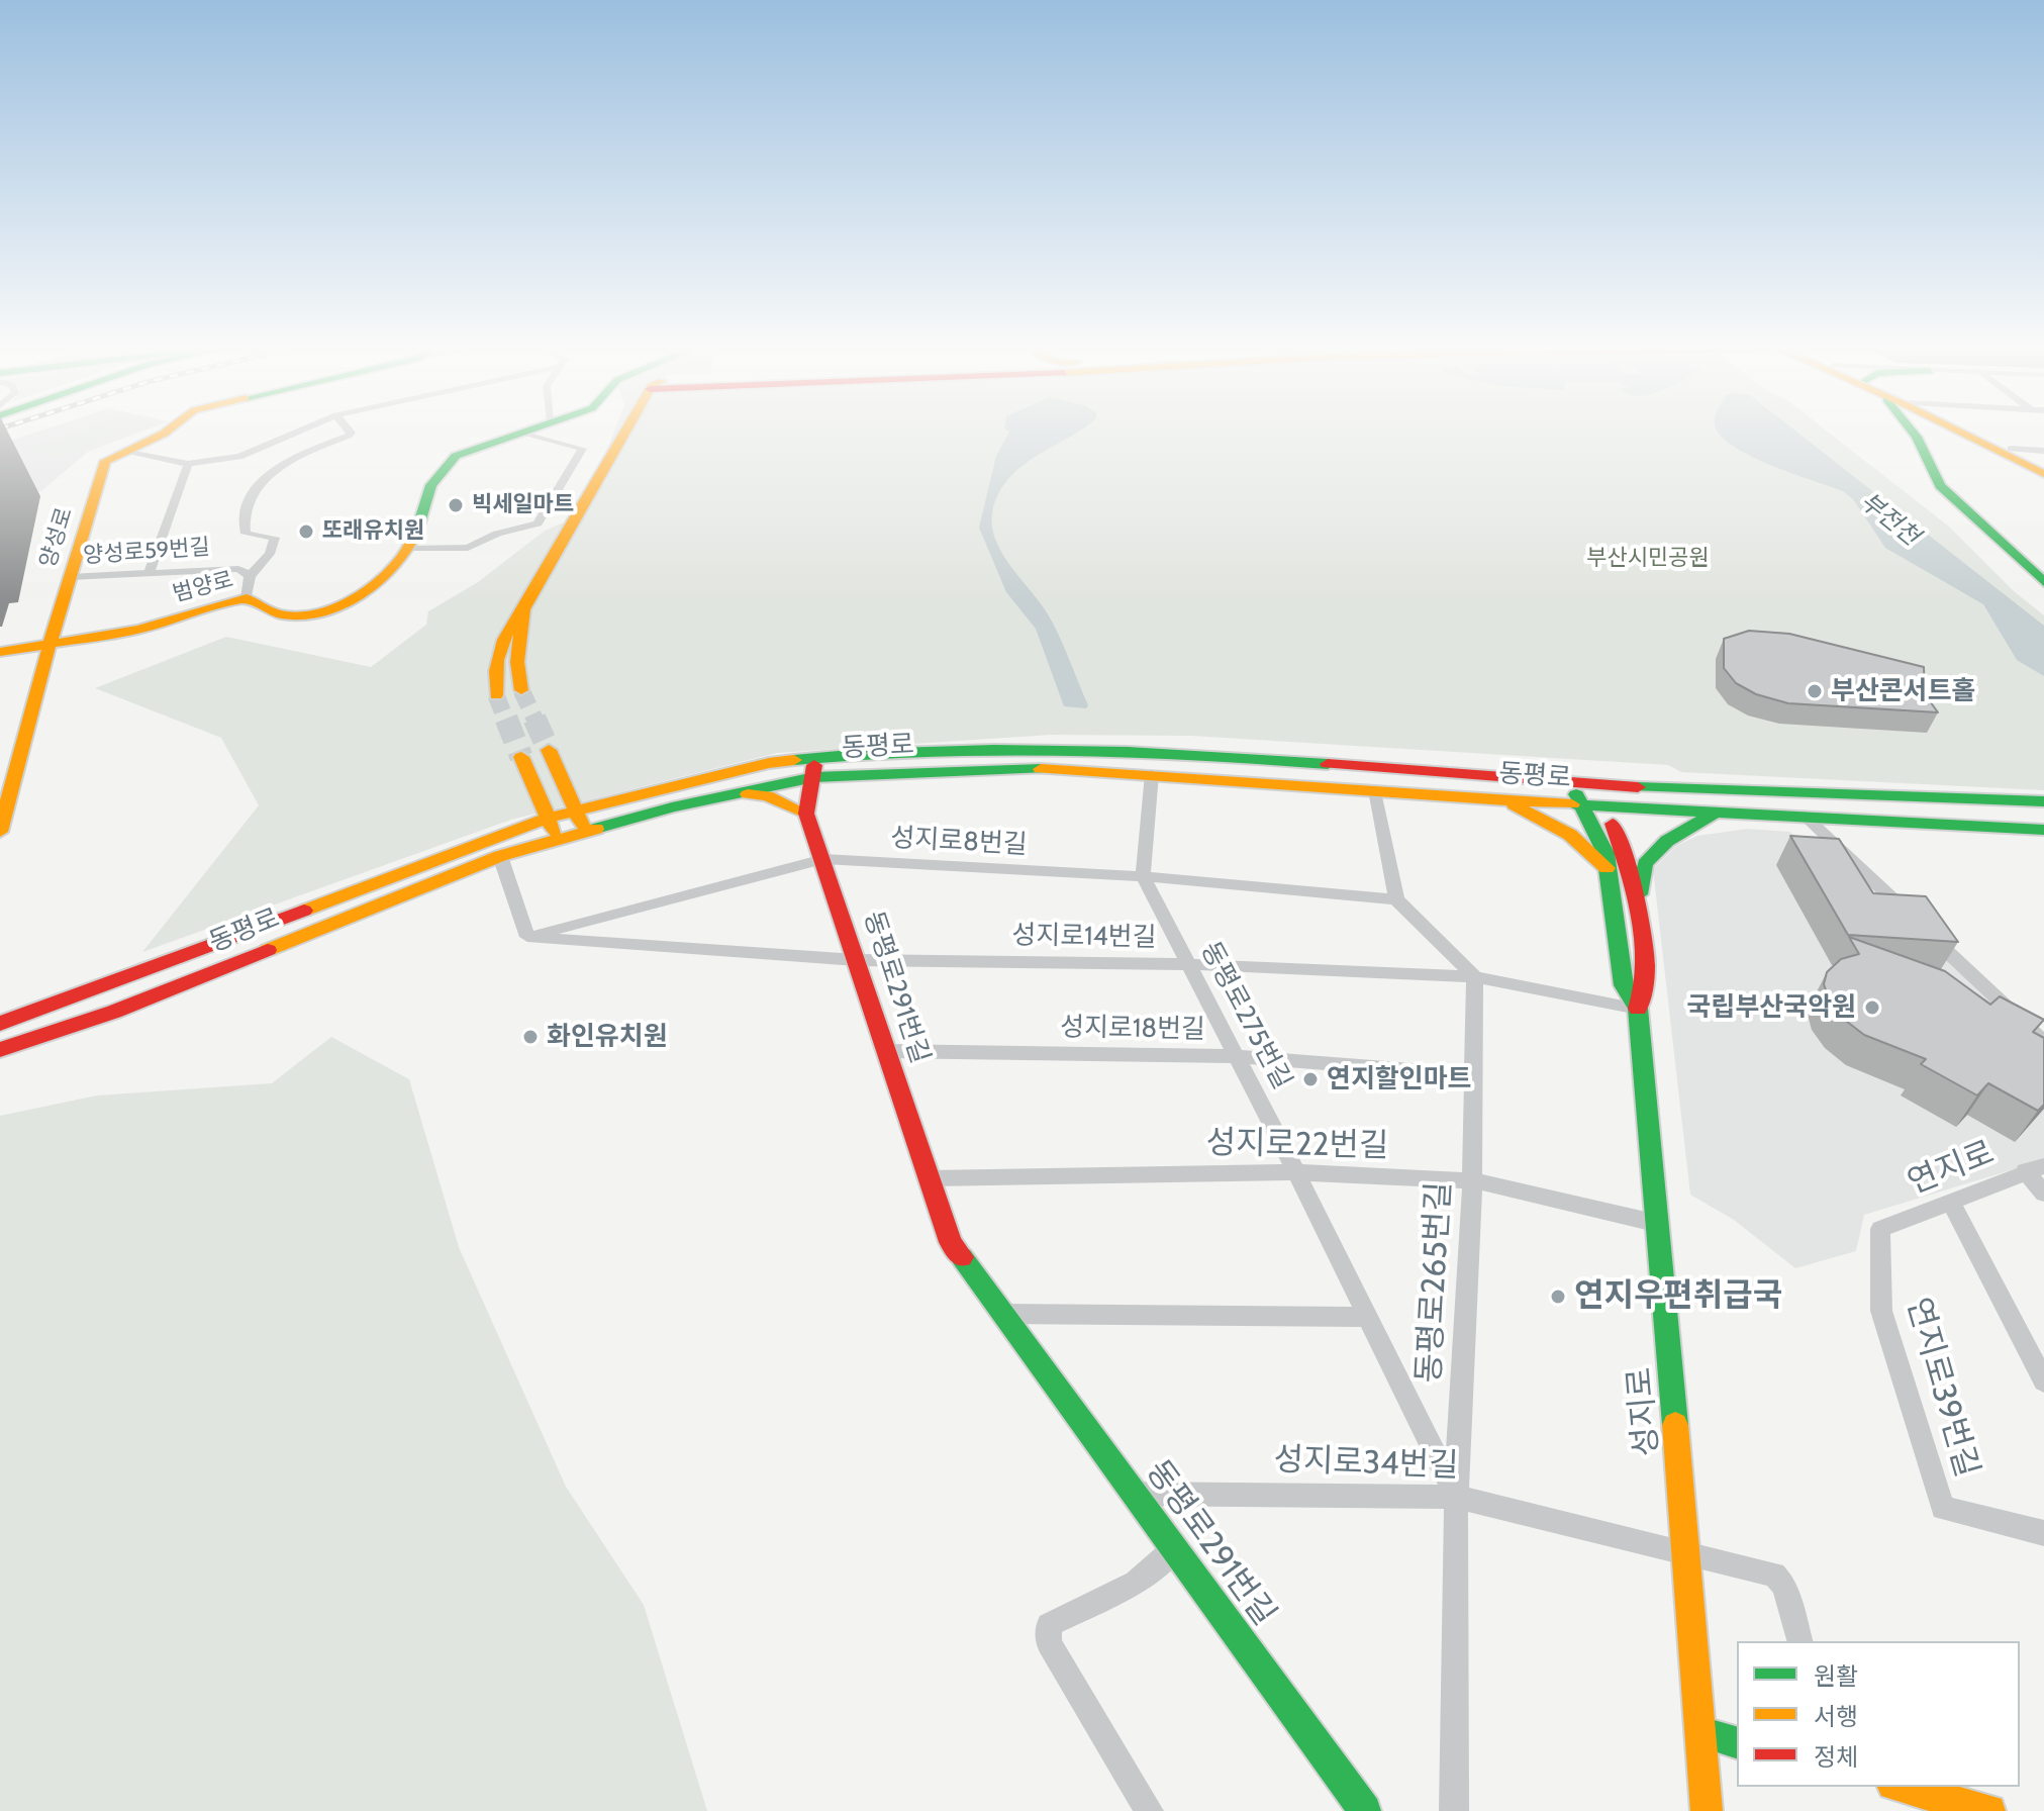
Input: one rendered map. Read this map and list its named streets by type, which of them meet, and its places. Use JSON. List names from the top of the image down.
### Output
{
  "streets": {
    "main road": [
      "양성로",
      "범양로",
      "동평로",
      "동평로291번길",
      "성지로"
    ],
    "street": [
      "양성로59번길",
      "성지로8번길",
      "성지로14번길",
      "동평로275번길",
      "성지로18번길",
      "성지로22번길",
      "연지로",
      "동평로265번길",
      "연지로39번길",
      "성지로34번길"
    ]
  },
  "crossings": [
    ["양성로", "양성로59번길"],
    ["양성로", "범양로"],
    ["동평로", "성지로"],
    ["성지로8번길", "성지로14번길"],
    ["성지로8번길", "동평로291번길"],
    ["성지로8번길", "동평로275번길"],
    ["성지로14번길", "동평로291번길"],
    ["성지로14번길", "동평로275번길"],
    ["성지로14번길", "동평로265번길"],
    ["성지로14번길", "성지로"],
    ["동평로291번길", "성지로18번길"],
    ["동평로291번길", "성지로22번길"],
    ["동평로291번길", "성지로34번길"],
    ["동평로275번길", "성지로18번길"],
    ["동평로275번길", "성지로22번길"],
    ["동평로275번길", "동평로265번길"],
    ["동평로275번길", "성지로34번길"],
    ["성지로18번길", "동평로265번길"],
    ["성지로22번길", "동평로265번길"],
    ["성지로22번길", "성지로"],
    ["연지로", "연지로39번길"],
    ["동평로265번길", "성지로34번길"],
    ["성지로", "성지로34번길"]
  ],
  "water": ["부전천"],
  "parks": ["부산시민공원"],
  "places": [
    "빅세일마트",
    "또래유치원",
    "부산콘서트홀",
    "국립부산국악원",
    "화인유치원",
    "연지할인마트",
    "연지우편취급국"
  ],
  "legend": ["원활", "서행", "정체"]
}
